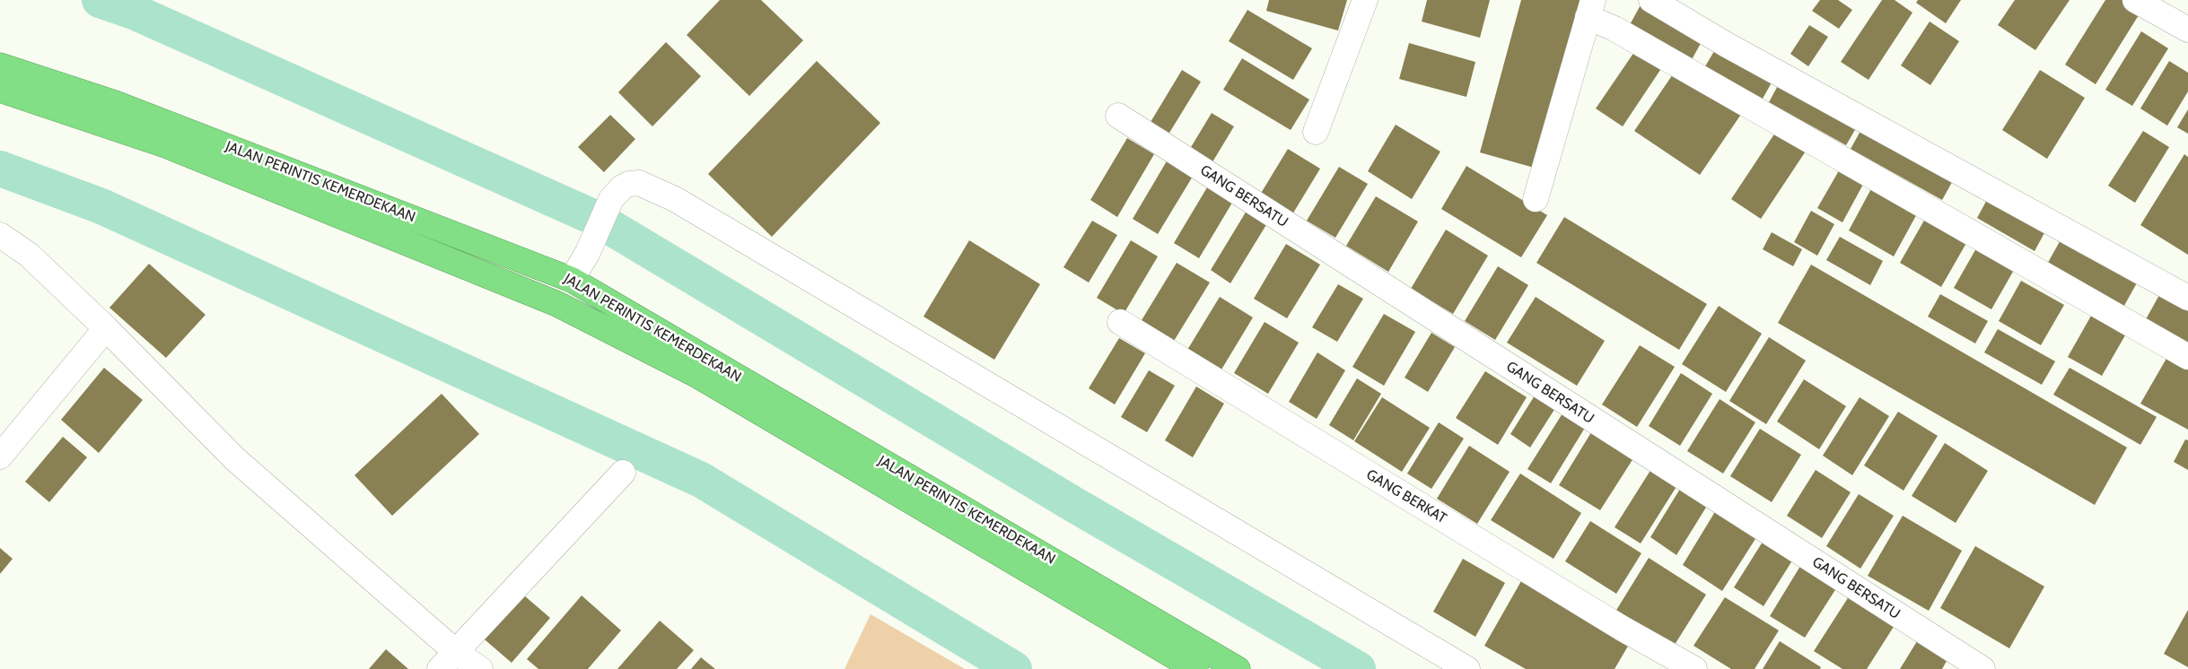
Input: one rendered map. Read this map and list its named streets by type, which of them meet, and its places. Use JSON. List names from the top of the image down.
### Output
{
  "streets": {
    "highway": ["JALAN PERINTIS KEMERDEKAAN"],
    "street": ["GANG BERSATU", "GANG BERKAT"]
  }
}
